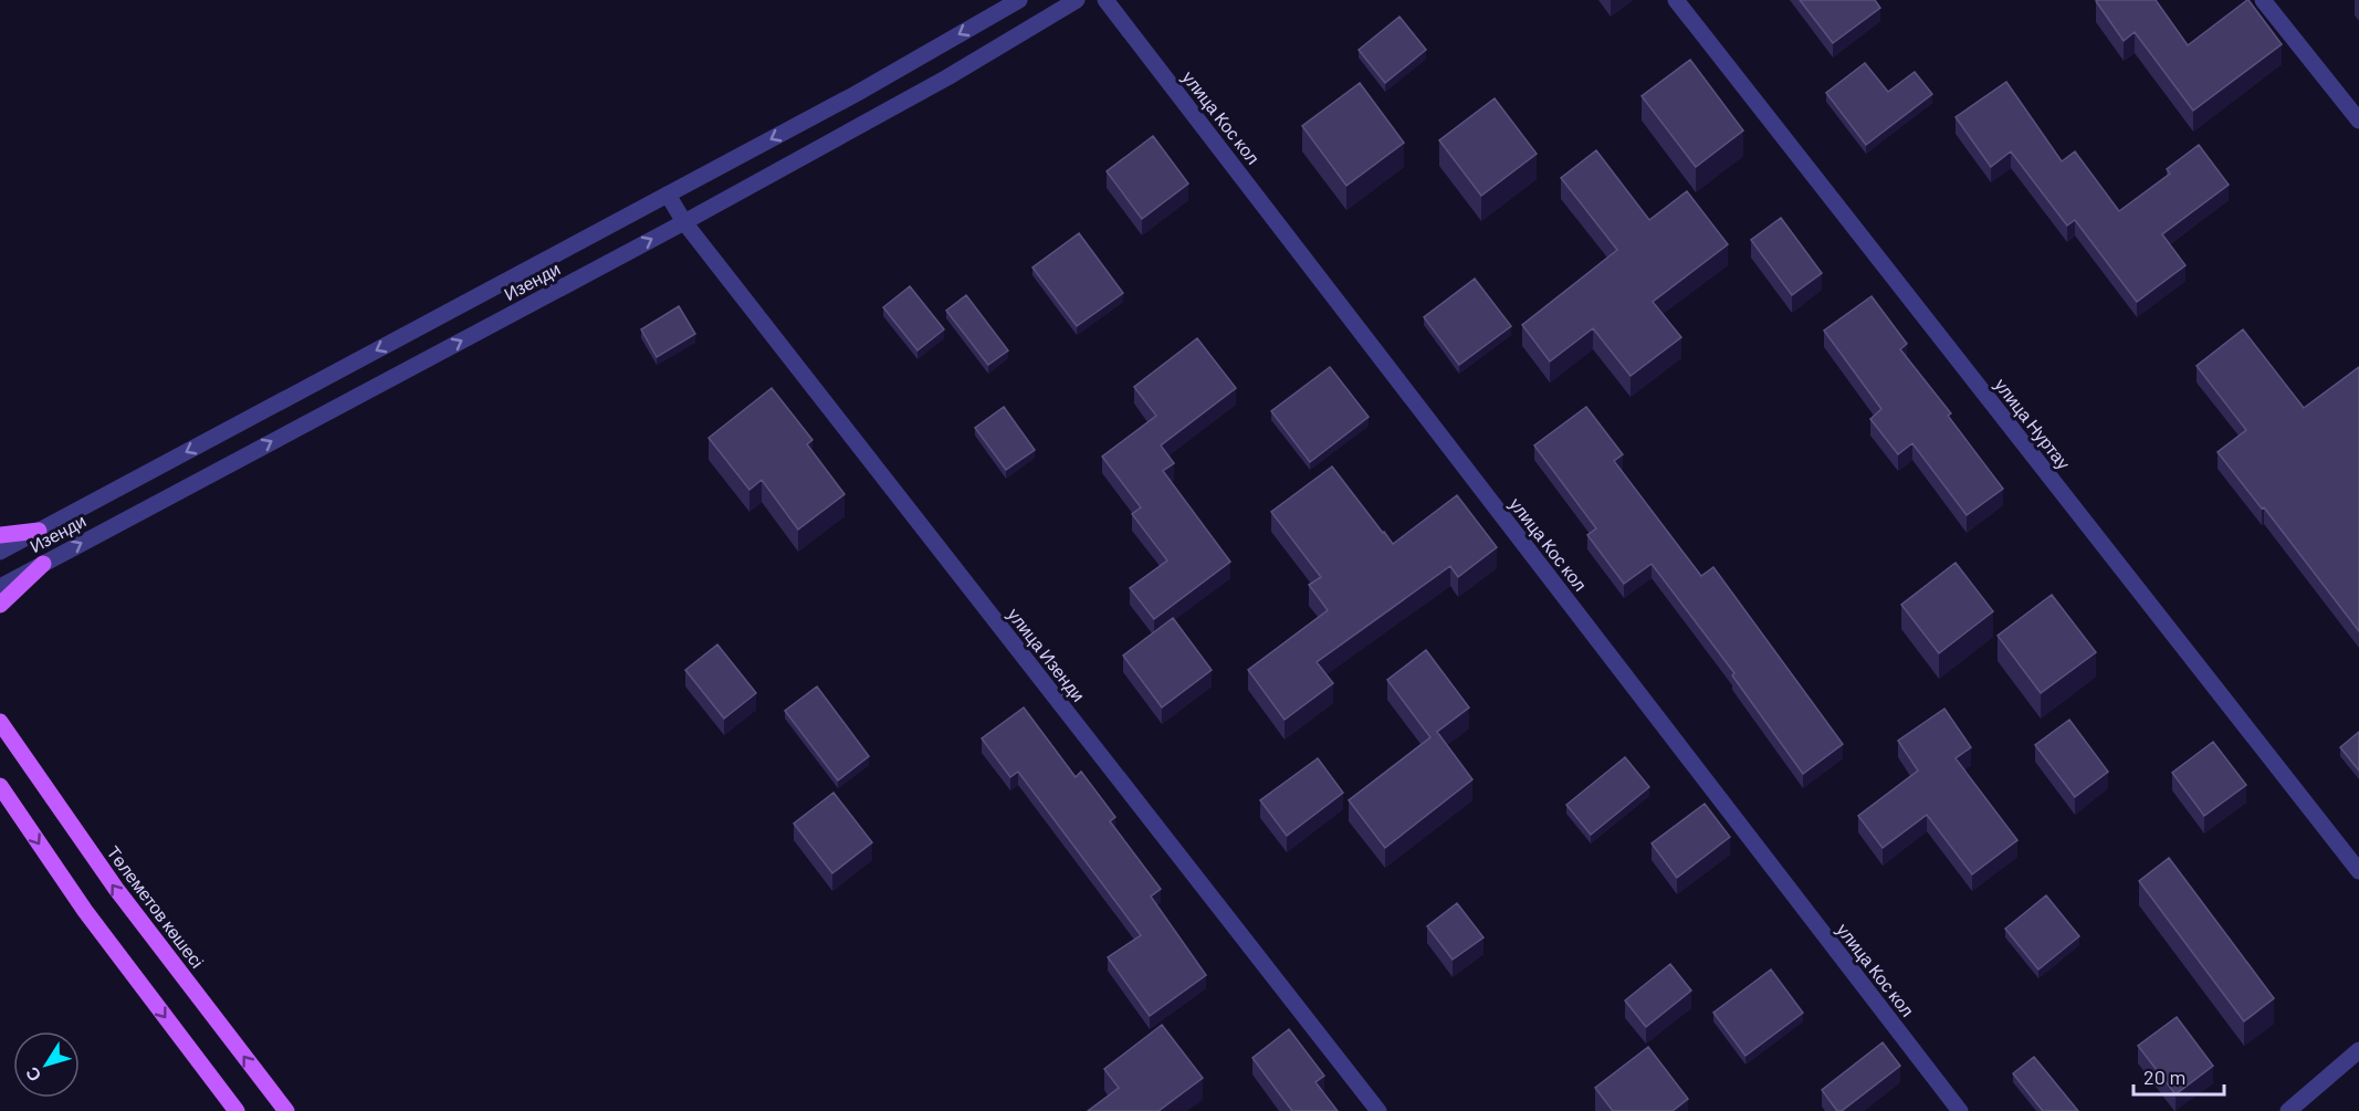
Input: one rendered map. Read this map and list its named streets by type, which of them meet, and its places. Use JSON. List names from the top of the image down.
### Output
{
  "streets": {
    "main road": ["Төлеметов көшесі"],
    "street": [
      "улица Кос кол",
      "Изенди",
      "улица Нуртау",
      "улица Изенди"
    ]
  },
  "crossings": [
    ["Изенди", "улица Изенди"]
  ],
  "scale_bar": "20 m",
  "north": "bottom left"
}
